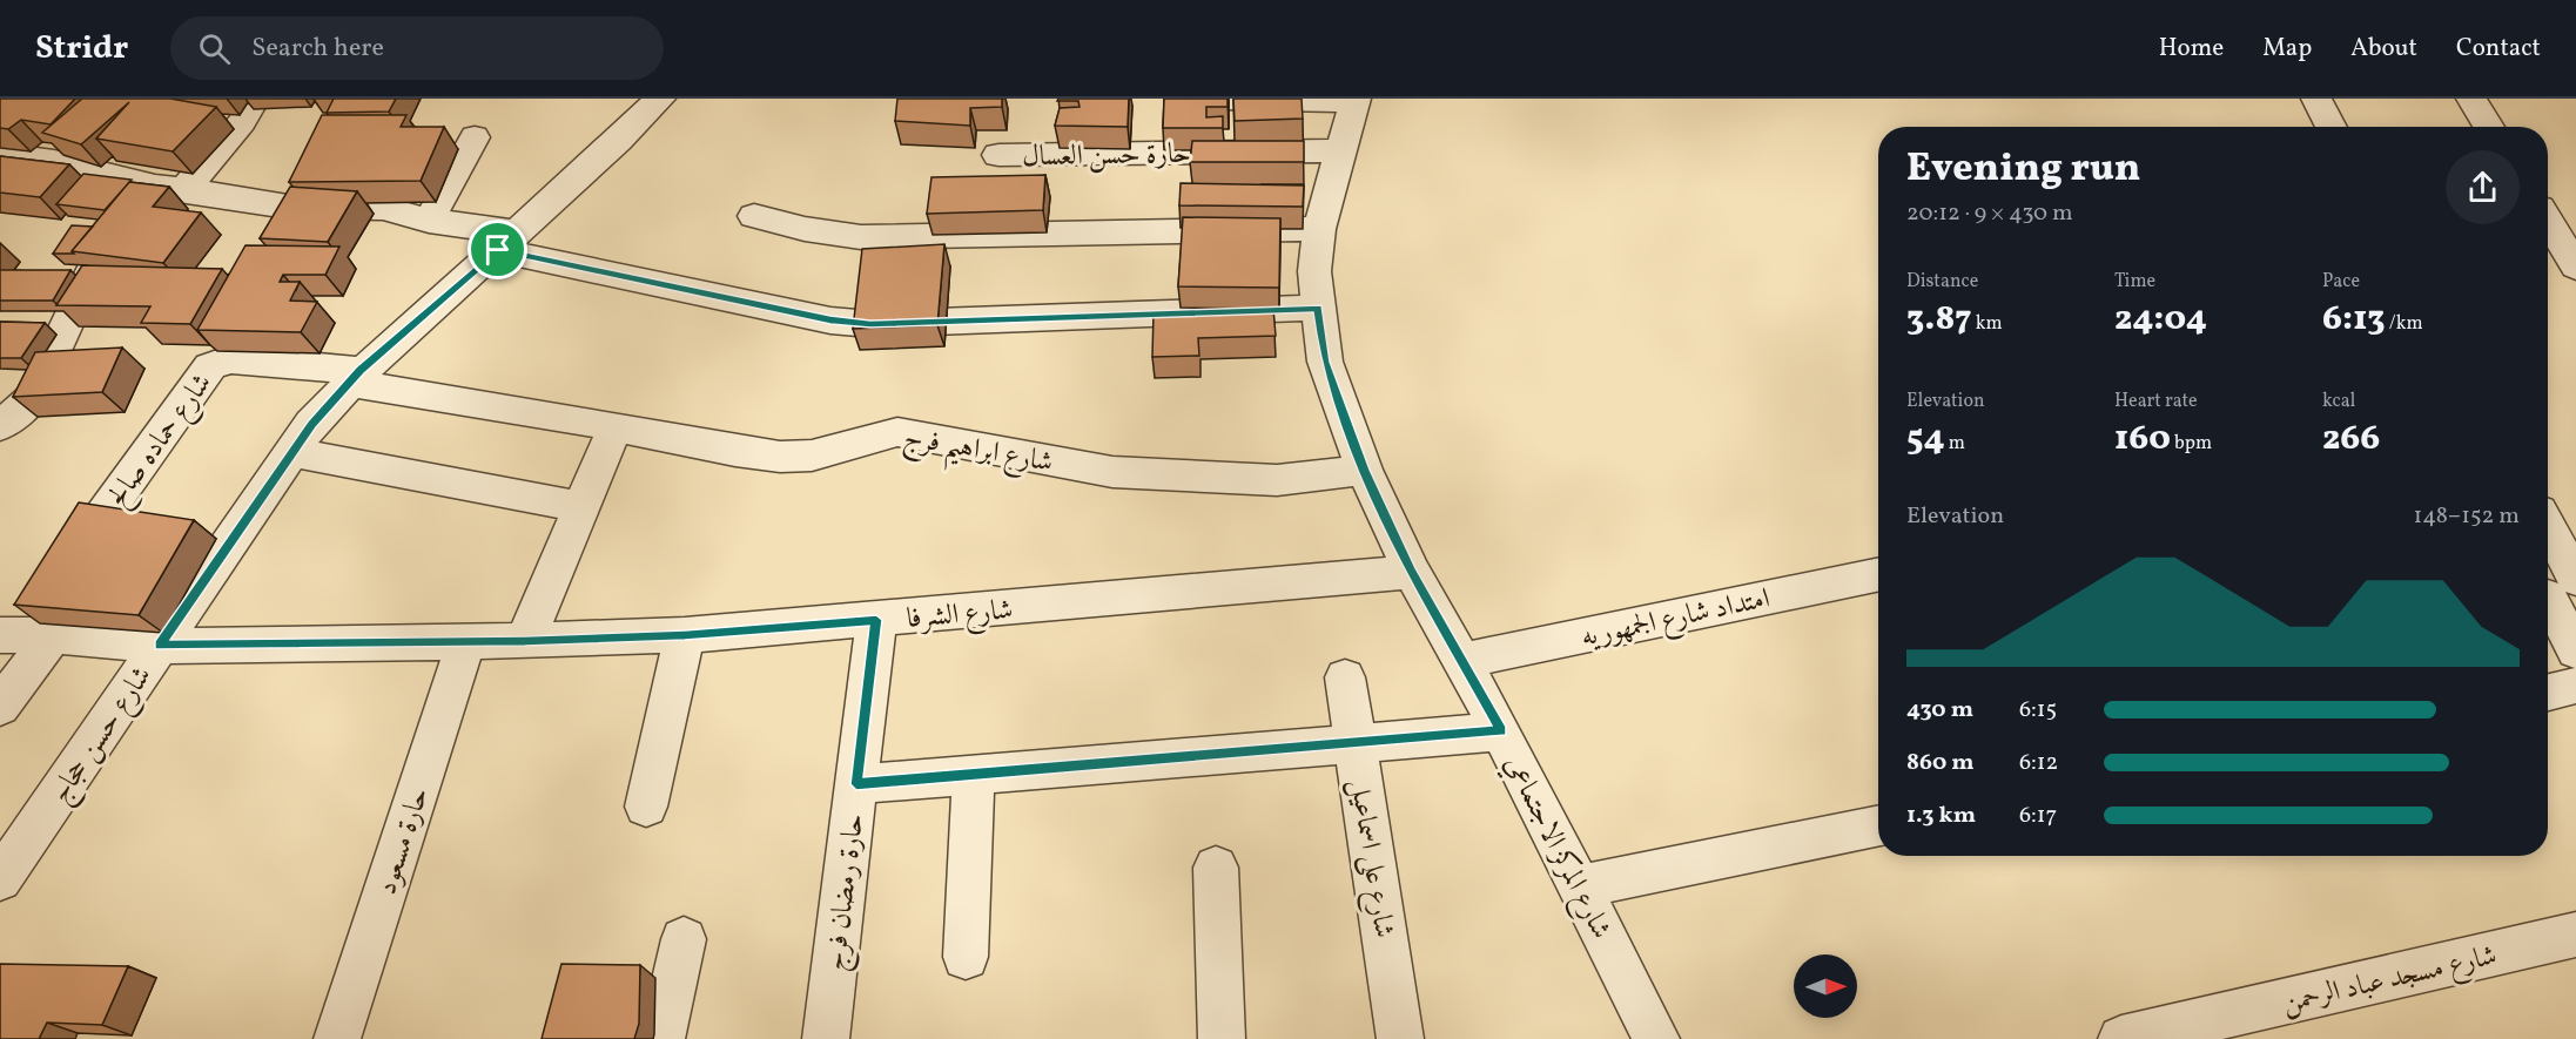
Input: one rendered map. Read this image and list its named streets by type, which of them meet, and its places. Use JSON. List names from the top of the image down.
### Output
{
  "streets": {
    "street": [
      "حارة حسن العسال",
      "شارع حماده صالح",
      "شارع ابراهيم فرج",
      "شارع الشرفا",
      "امتداد شارع الجمهوريه",
      "شارع حسن حجاج",
      "حارة مسعود",
      "شارع المركز الاجتماعي",
      "شارع على اسماعيل",
      "حارة رمضان فرج",
      "شارع مسجد عباد الرحمن"
    ]
  },
  "crossings": [
    ["حارة حسن العسال", "شارع المركز الاجتماعي"],
    ["شارع حماده صالح", "شارع ابراهيم فرج"],
    ["شارع حماده صالح", "شارع الشرفا"],
    ["شارع حماده صالح", "شارع حسن حجاج"],
    ["شارع ابراهيم فرج", "شارع حسن حجاج"],
    ["شارع ابراهيم فرج", "شارع المركز الاجتماعي"],
    ["شارع الشرفا", "شارع حسن حجاج"],
    ["شارع الشرفا", "حارة مسعود"],
    ["شارع الشرفا", "شارع المركز الاجتماعي"],
    ["شارع الشرفا", "حارة رمضان فرج"],
    ["امتداد شارع الجمهوريه", "شارع المركز الاجتماعي"]
  ],
  "north": "right",
  "page": {
    "header": "Stridr",
    "search": "Search here",
    "nav": [
      "Home",
      "Map",
      "About",
      "Contact"
    ],
    "heading": ["Evening run", "20:12 · 9 × 430 m"],
    "stats": [
      ["Distance", "3.87 km"],
      ["Time", "24:04"],
      ["Pace", "6:13 /km"],
      ["Elevation", "54 m"],
      ["Heart rate", "160 bpm"],
      ["kcal", "266"]
    ],
    "chart": ["Elevation", "148–152 m"],
    "list": [
      {
        "name": "430 m",
        "note": "6:15"
      },
      {
        "name": "860 m",
        "note": "6:12"
      },
      {
        "name": "1.3 km",
        "note": "6:17"
      }
    ]
  }
}
